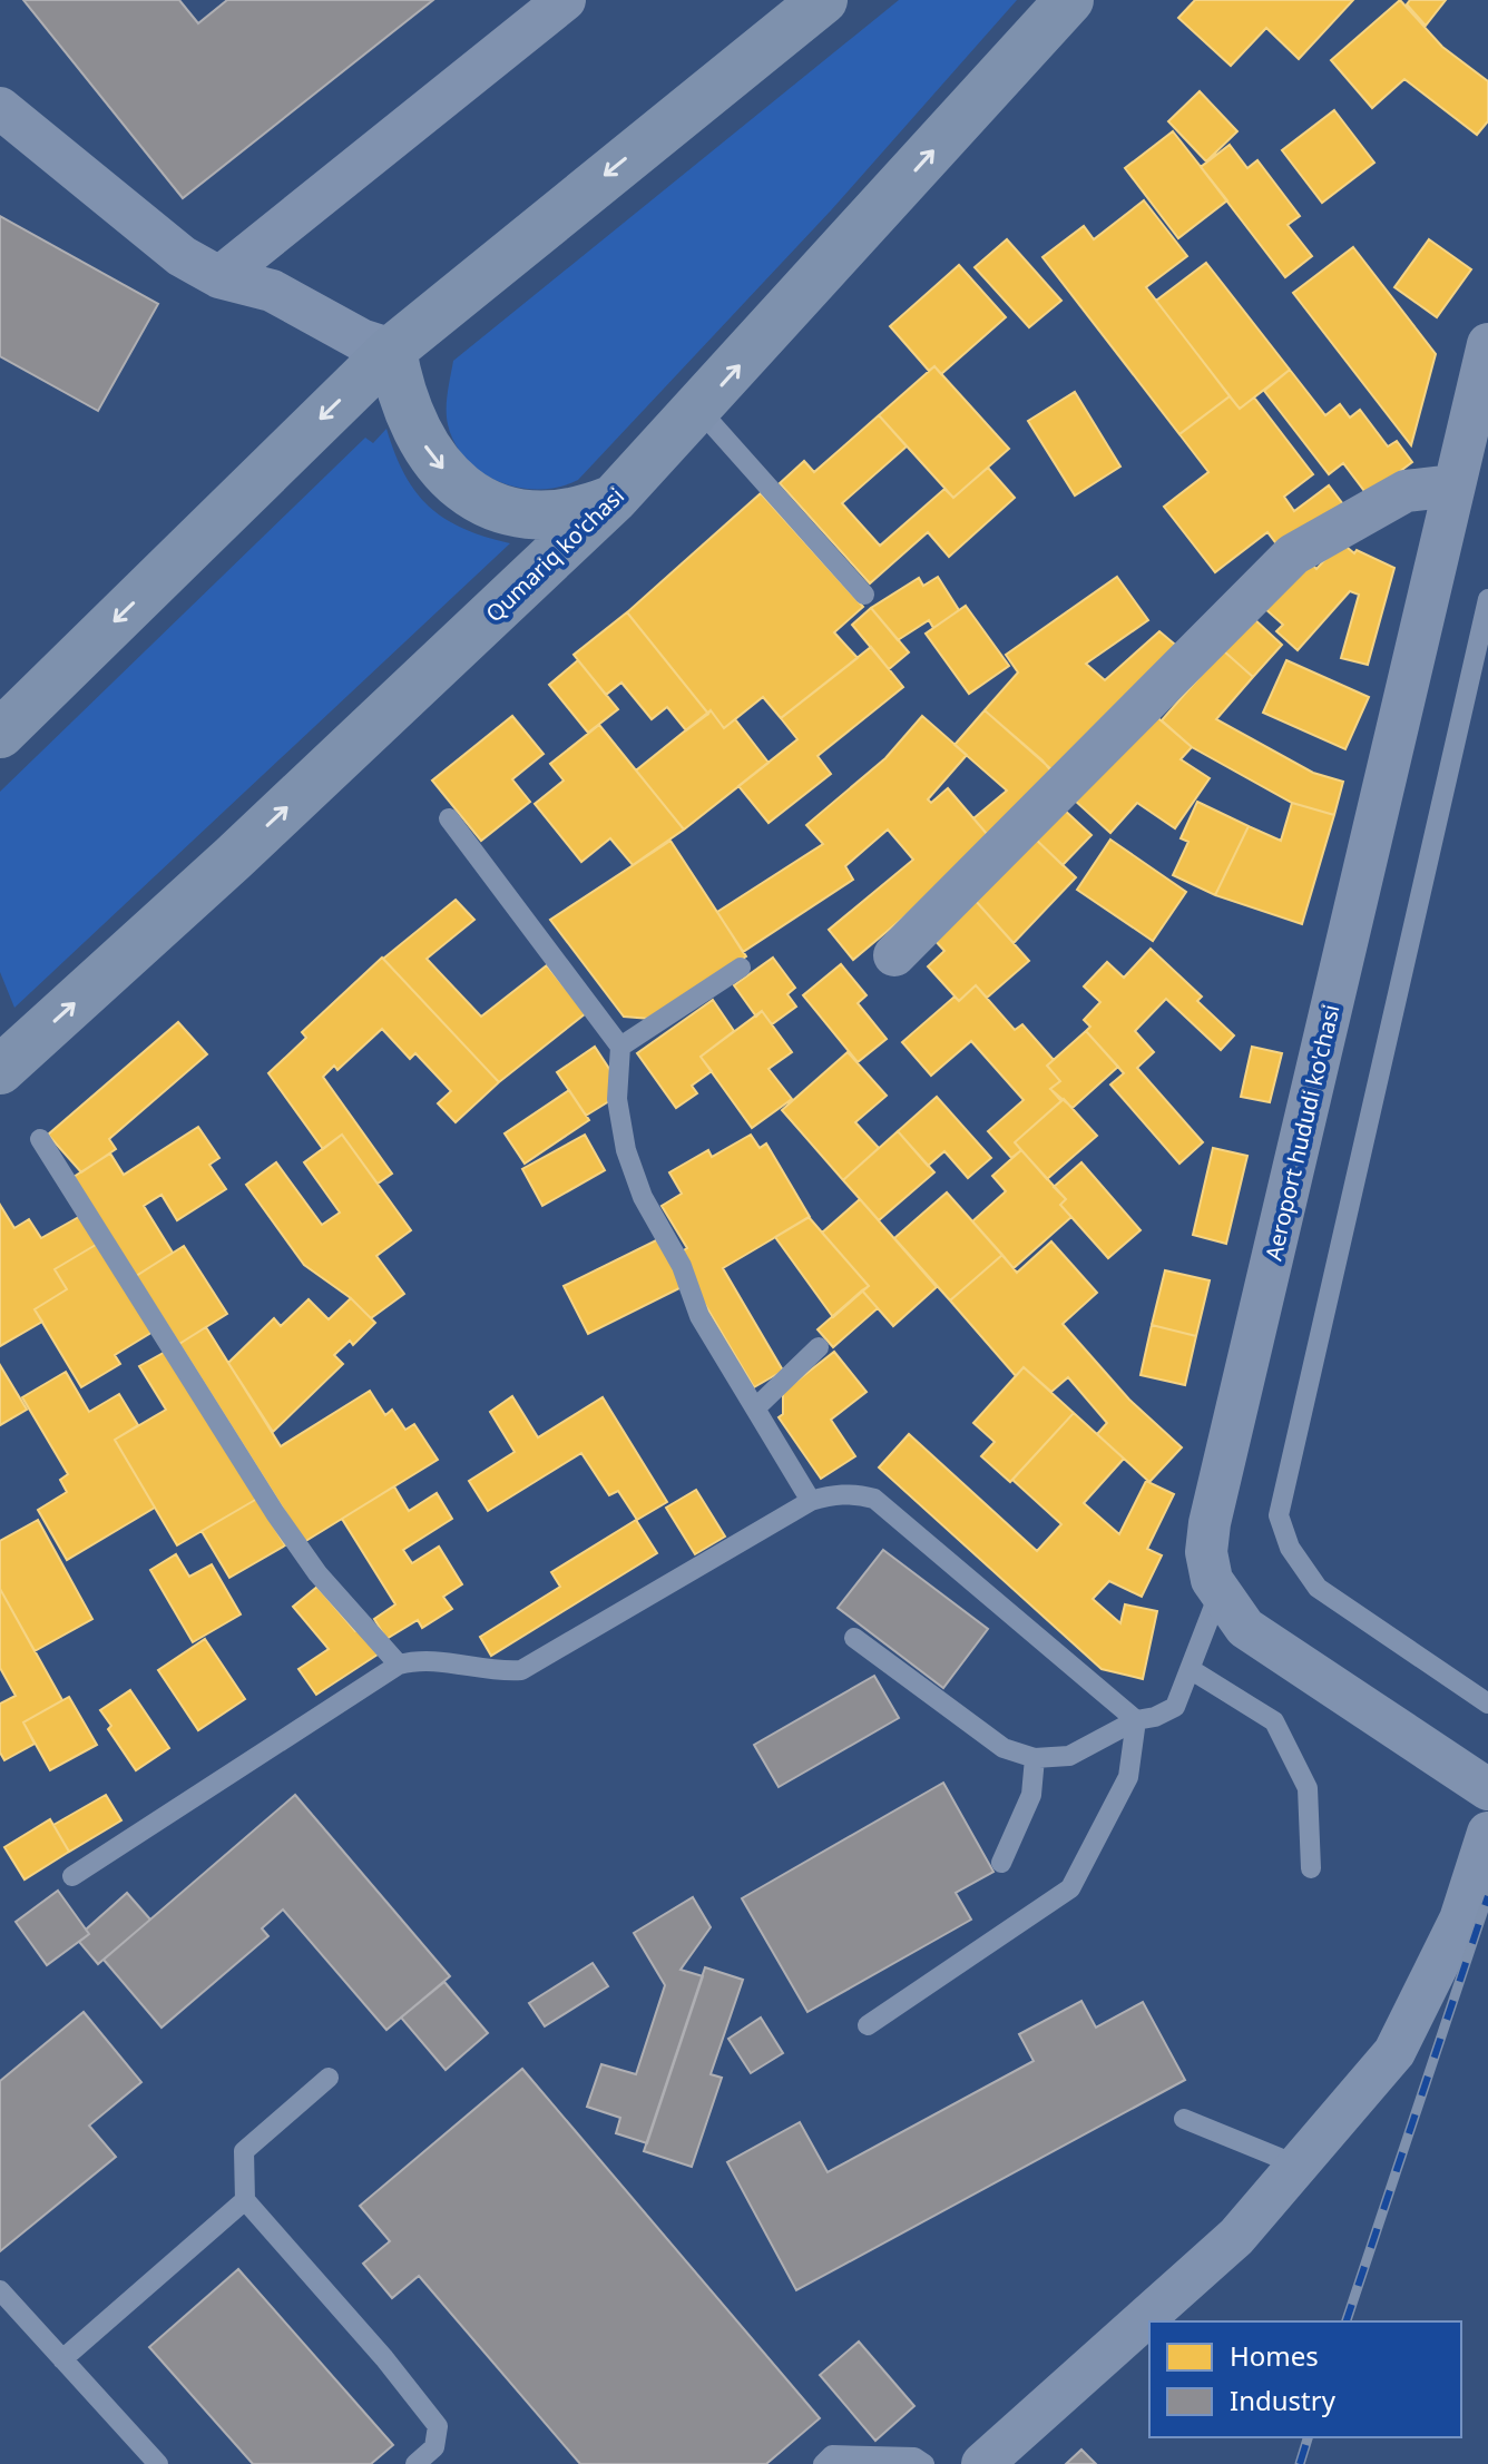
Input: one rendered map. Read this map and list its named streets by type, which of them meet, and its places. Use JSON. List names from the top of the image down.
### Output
{
  "streets": {
    "main road": ["Qumariq ko'chasi"],
    "street": ["Aeroport hududi ko'chasi"]
  },
  "legend": ["Homes", "Industry"]
}
